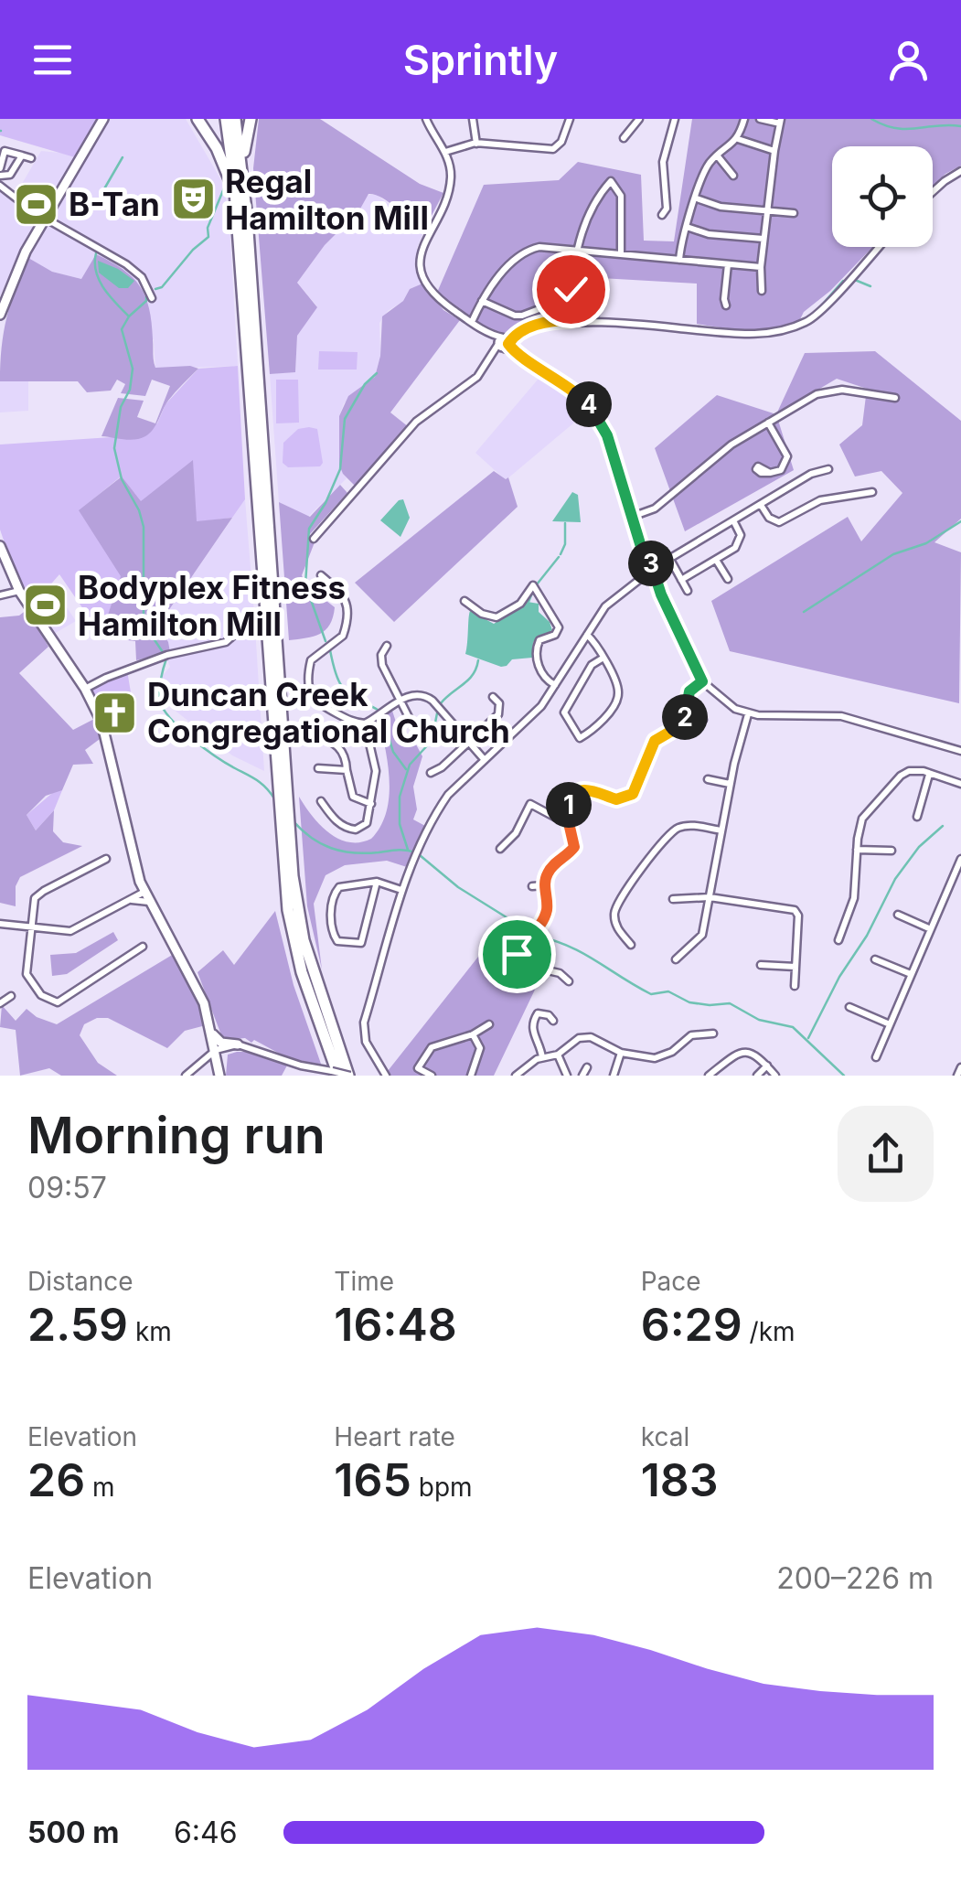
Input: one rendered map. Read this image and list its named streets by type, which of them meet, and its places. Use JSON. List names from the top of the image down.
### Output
{
  "places": {
    "theatre": ["Regal Hamilton Mill"],
    "sports": ["B-Tan", "Bodyplex Fitness Hamilton Mill"],
    "church": ["Duncan Creek Congregational Church"]
  },
  "page": {
    "header": "Sprintly",
    "pins": [
      "4",
      "3",
      "2",
      "1"
    ],
    "heading": ["Morning run", "09:57"],
    "stats": [
      ["Distance", "2.59 km"],
      ["Time", "16:48"],
      ["Pace", "6:29 /km"],
      ["Elevation", "26 m"],
      ["Heart rate", "165 bpm"],
      ["kcal", "183"]
    ],
    "chart": ["Elevation", "200–226 m"],
    "list": [
      {
        "name": "500 m",
        "note": "6:46"
      }
    ]
  }
}
